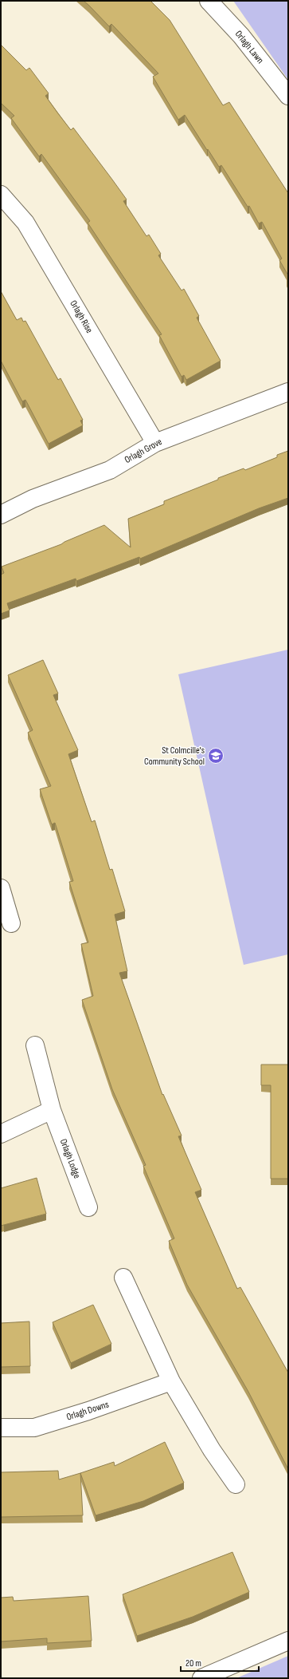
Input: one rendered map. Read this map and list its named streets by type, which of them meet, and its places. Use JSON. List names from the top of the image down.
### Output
{
  "streets": {
    "street": [
      "Orlagh Lawn",
      "Orlagh Rise",
      "Orlagh Grove",
      "Orlagh Lodge",
      "Orlagh Downs"
    ]
  },
  "crossings": [
    ["Orlagh Rise", "Orlagh Grove"]
  ],
  "places": {
    "school or university": ["St Colmcille's Community School"]
  },
  "scale_bar": "20 m"
}
